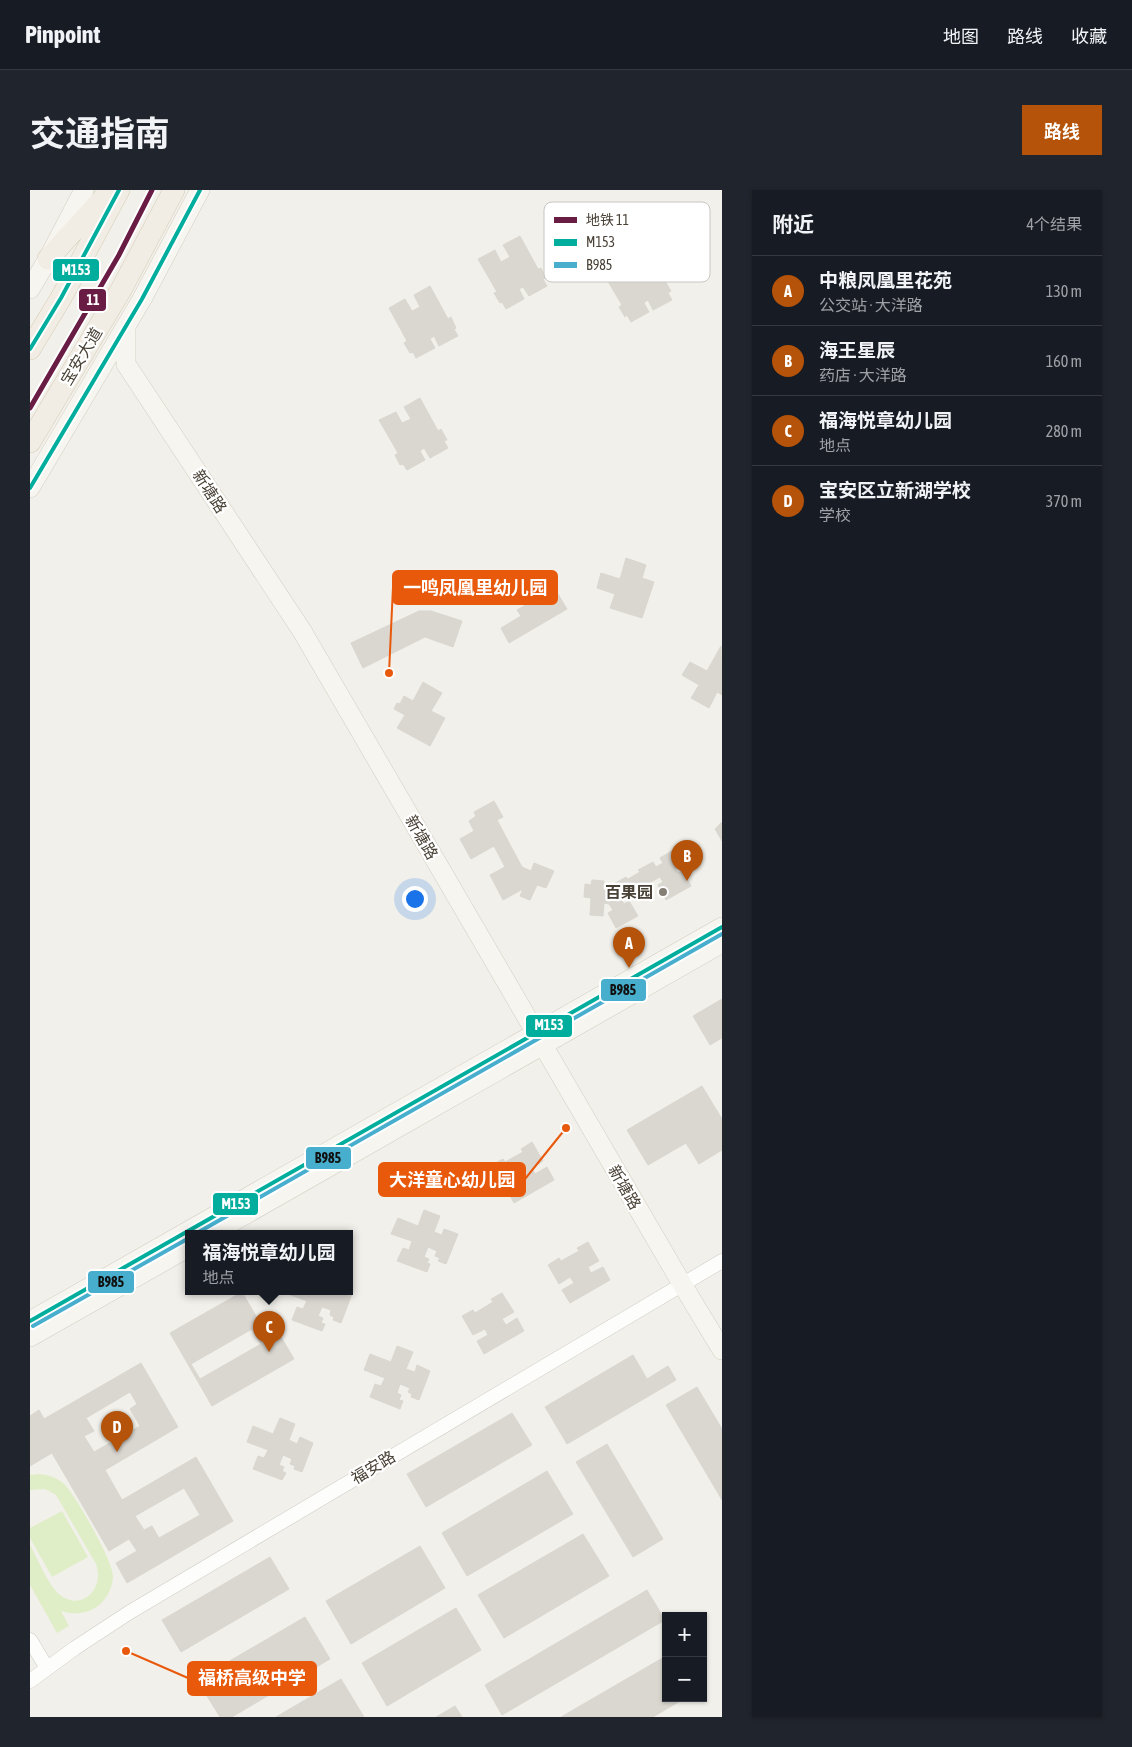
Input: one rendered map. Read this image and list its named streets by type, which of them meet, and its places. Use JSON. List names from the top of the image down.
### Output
{
  "streets": {
    "main road": ["宝安大道"],
    "street": ["新塘路", "福安路"]
  },
  "crossings": [
    ["新塘路", "福安路"]
  ],
  "places": [
    "一鸣凤凰里幼儿园",
    "百果园",
    "大洋童心幼儿园",
    "福桥高级中学"
  ],
  "lines": ["metro line 11", "transit line M153", "transit line B985"],
  "legend": ["地铁 11", "M153", "B985"],
  "page": {
    "header": "Pinpoint",
    "nav": ["地图", "路线", "收藏"],
    "title": "交通指南",
    "buttons": "路线",
    "heading": ["附近", "4个结果"],
    "list": [
      {
        "mark": "A",
        "name": "中粮凤凰里花苑",
        "note": "公交站 · 大洋路",
        "value": "130 m"
      },
      {
        "mark": "B",
        "name": "海王星辰",
        "note": "药店 · 大洋路",
        "value": "160 m"
      },
      {
        "mark": "C",
        "name": "福海悦章幼儿园",
        "note": "地点",
        "value": "280 m"
      },
      {
        "mark": "D",
        "name": "宝安区立新湖学校",
        "note": "学校",
        "value": "370 m"
      }
    ],
    "pins": [
      "B",
      "A",
      "C",
      "D"
    ],
    "popup": ["福海悦章幼儿园", "地点"],
    "map_buttons": ["+", "−"]
  }
}
